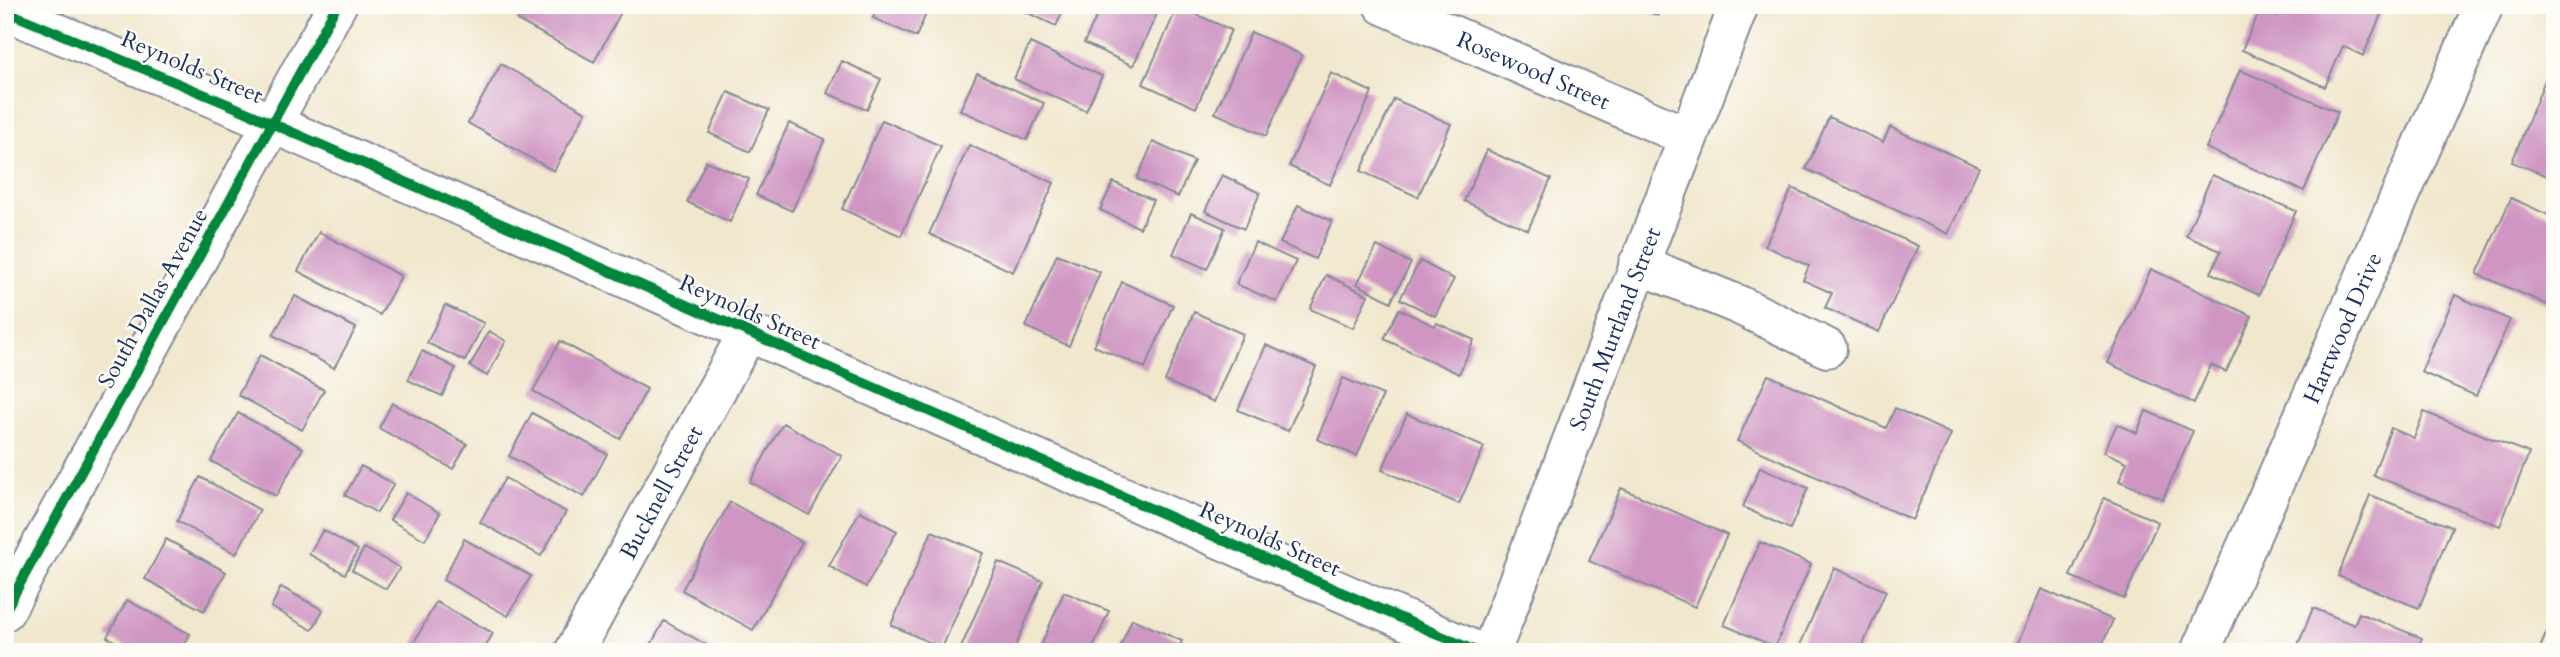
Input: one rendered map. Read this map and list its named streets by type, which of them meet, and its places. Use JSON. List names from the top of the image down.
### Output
{
  "streets": {
    "street": [
      "Reynolds Street",
      "Rosewood Street",
      "South Dallas Avenue",
      "South Murtland Street",
      "Hartwood Drive",
      "Bucknell Street"
    ]
  },
  "crossings": [
    ["Reynolds Street", "South Dallas Avenue"],
    ["Reynolds Street", "Bucknell Street"],
    ["Rosewood Street", "South Murtland Street"]
  ]
}
